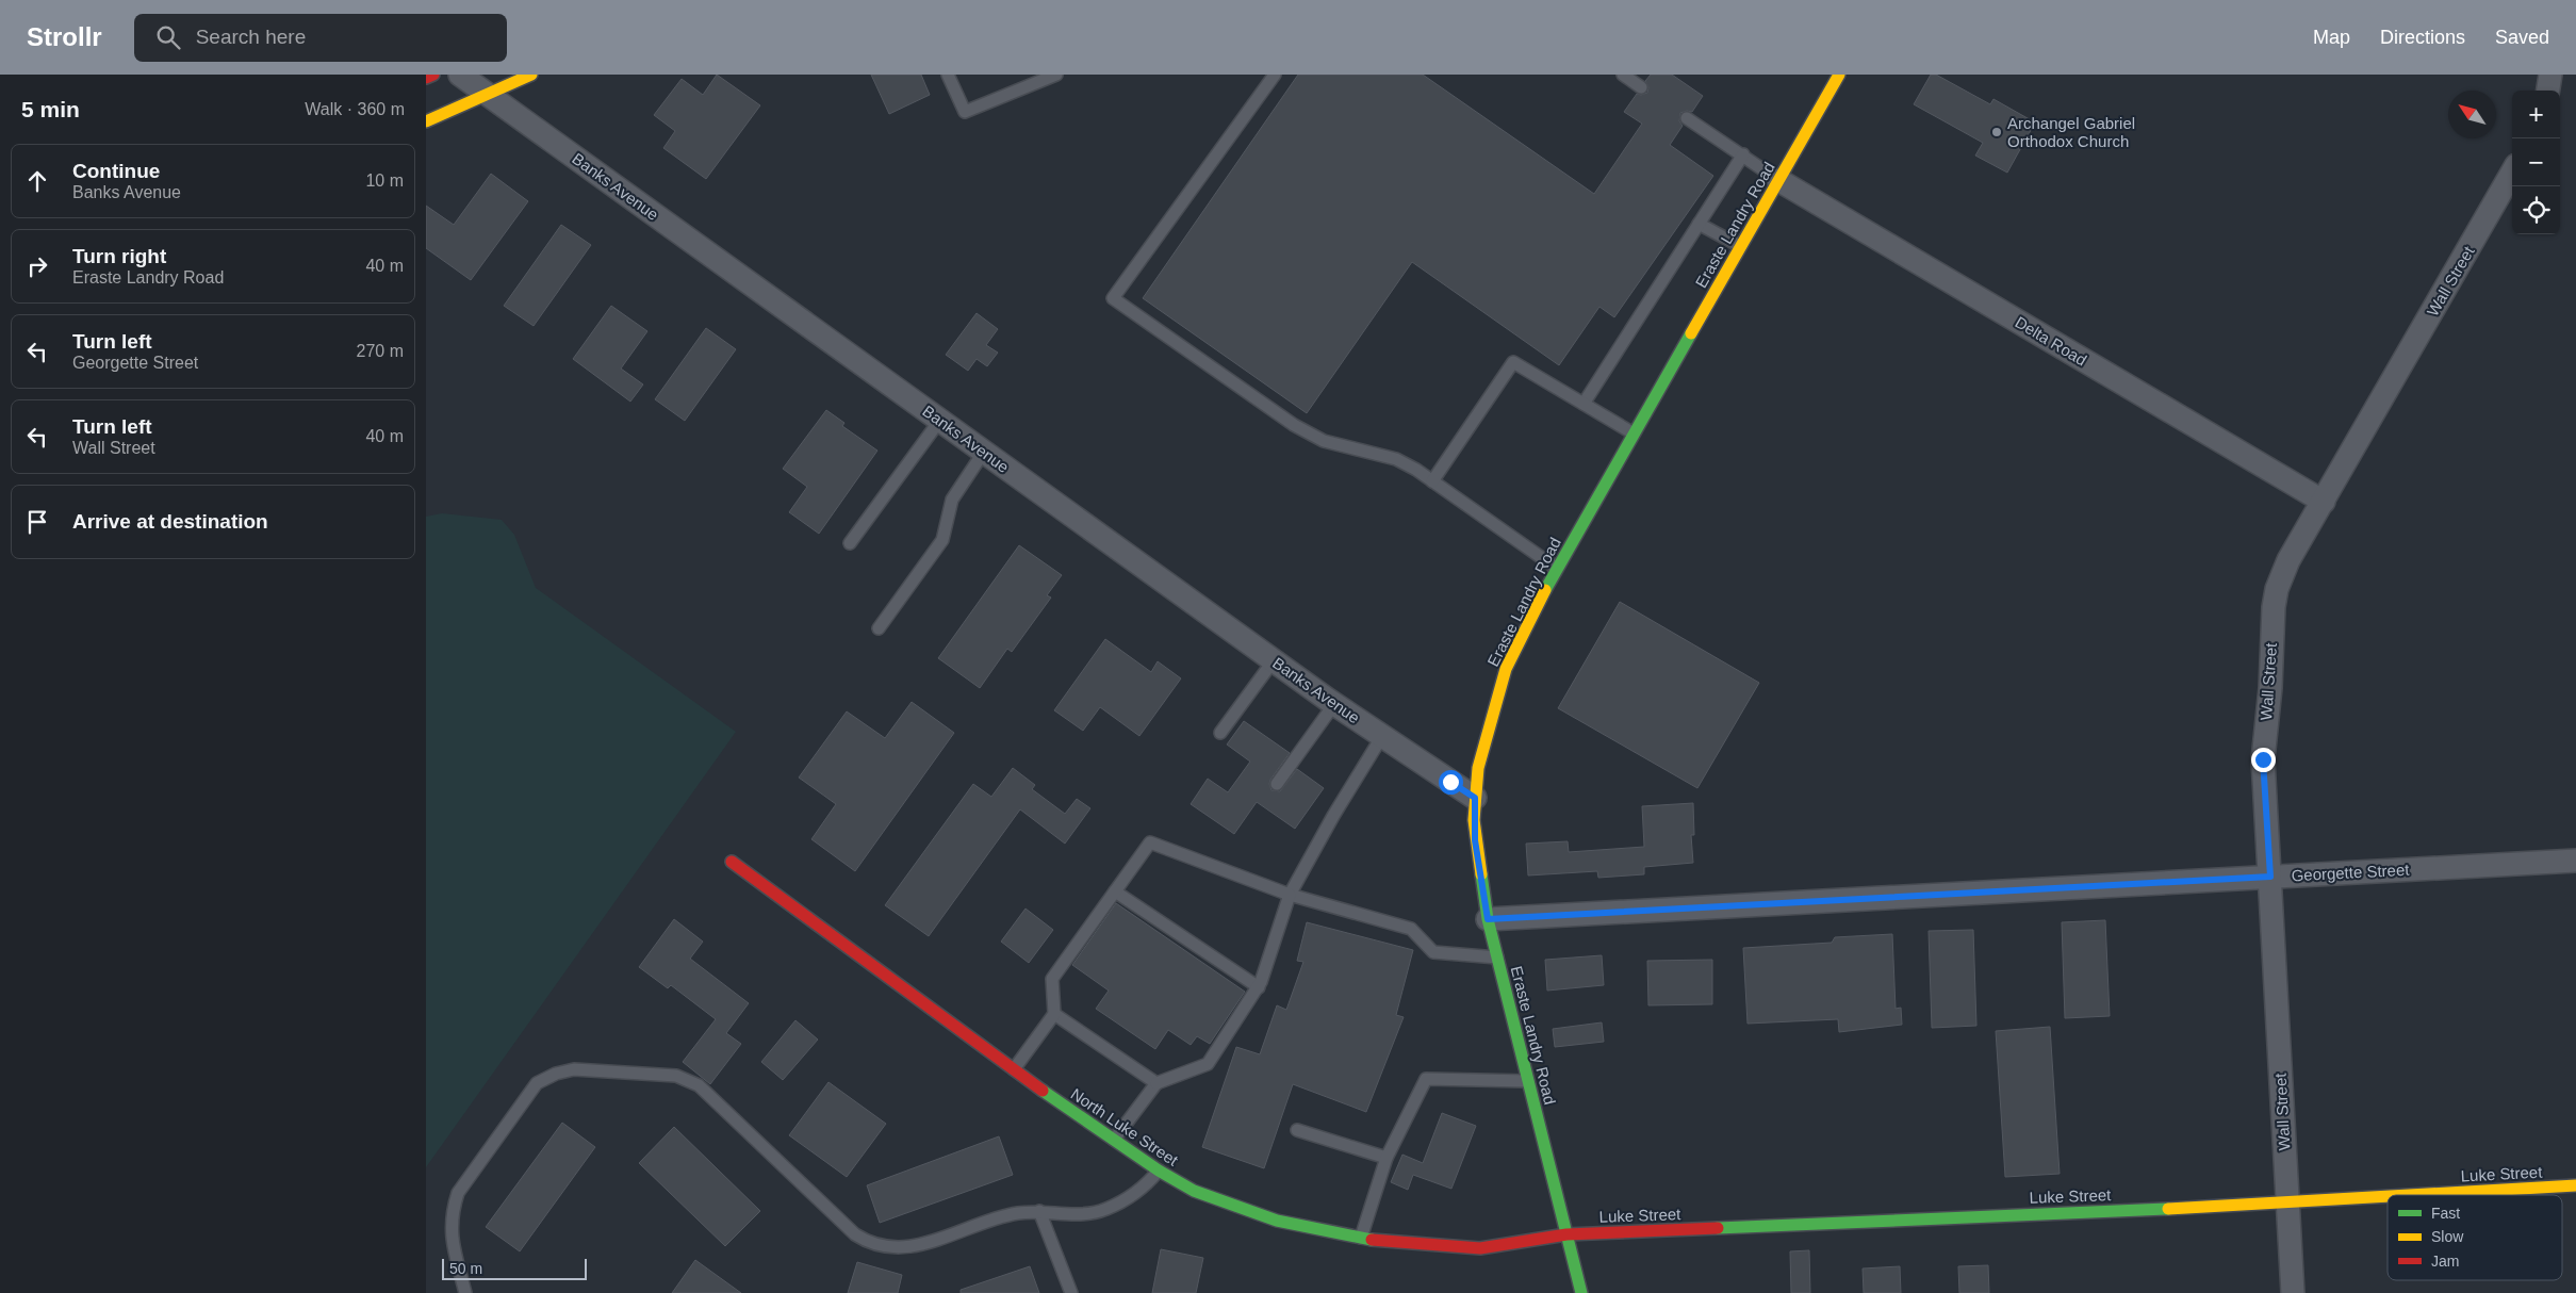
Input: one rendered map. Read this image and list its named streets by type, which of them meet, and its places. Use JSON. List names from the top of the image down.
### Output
{
  "streets": {
    "street": [
      "Banks Avenue",
      "Eraste Landry Road",
      "Wall Street",
      "Delta Road",
      "Georgette Street",
      "North Luke Street",
      "Luke Street"
    ]
  },
  "crossings": [
    ["Banks Avenue", "Eraste Landry Road"],
    ["Eraste Landry Road", "Delta Road"],
    ["Eraste Landry Road", "Georgette Street"],
    ["Eraste Landry Road", "North Luke Street"],
    ["Eraste Landry Road", "Luke Street"],
    ["Wall Street", "Delta Road"],
    ["Wall Street", "Georgette Street"],
    ["Wall Street", "Luke Street"],
    ["North Luke Street", "Luke Street"]
  ],
  "places": ["Archangel Gabriel Orthodox Church"],
  "legend": ["Fast", "Slow", "Jam"],
  "scale_bar": "50 m",
  "north": "top left",
  "page": {
    "header": "Strollr",
    "search": "Search here",
    "nav": ["Map", "Directions", "Saved"],
    "heading": ["5 min", "Walk · 360 m"],
    "map_buttons": ["+", "−"],
    "list": [
      ["Continue", "Banks Avenue", "10 m"],
      ["Turn right", "Eraste Landry Road", "40 m"],
      ["Turn left", "Georgette Street", "270 m"],
      ["Turn left", "Wall Street", "40 m"],
      "Arrive at destination"
    ],
    "scale": "50 m"
  }
}
